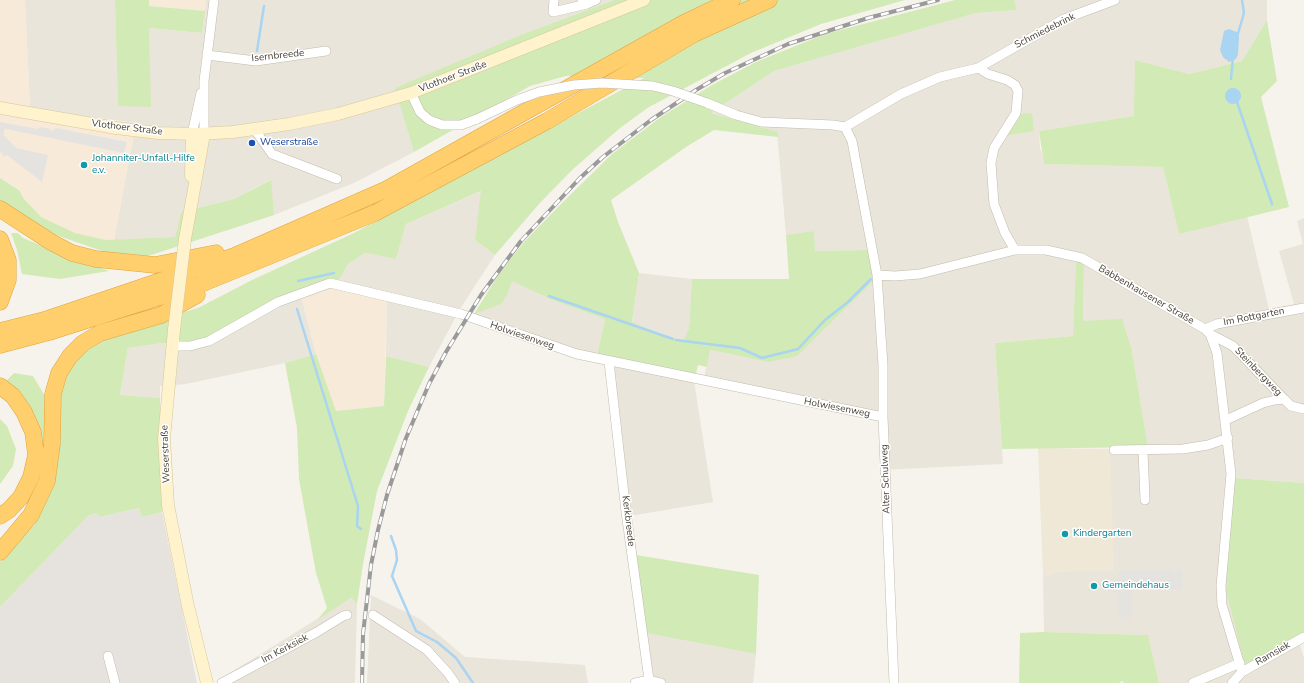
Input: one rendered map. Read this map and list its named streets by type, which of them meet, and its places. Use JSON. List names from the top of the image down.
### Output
{
  "streets": {
    "main road": ["Vlothoer Straße", "Weserstraße"],
    "street": [
      "Schmiedebrink",
      "Isernbreede",
      "Babbenhausener Straße",
      "Im Rottgarten",
      "Holwiesenweg",
      "Steinbergweg",
      "Alter Schulweg",
      "Kerkbreede",
      "Im Kerksiek",
      "Ramsiek"
    ]
  },
  "crossings": [
    ["Isernbreede", "Weserstraße"],
    ["Vlothoer Straße", "Weserstraße"],
    ["Babbenhausener Straße", "Im Rottgarten"],
    ["Babbenhausener Straße", "Steinbergweg"],
    ["Babbenhausener Straße", "Alter Schulweg"],
    ["Im Rottgarten", "Steinbergweg"],
    ["Holwiesenweg", "Weserstraße"],
    ["Holwiesenweg", "Alter Schulweg"],
    ["Holwiesenweg", "Kerkbreede"]
  ],
  "places": [
    "Weserstraße",
    "Johanniter-Unfall-Hilfe e.v.",
    "Kindergarten",
    "Gemeindehaus"
  ]
}
